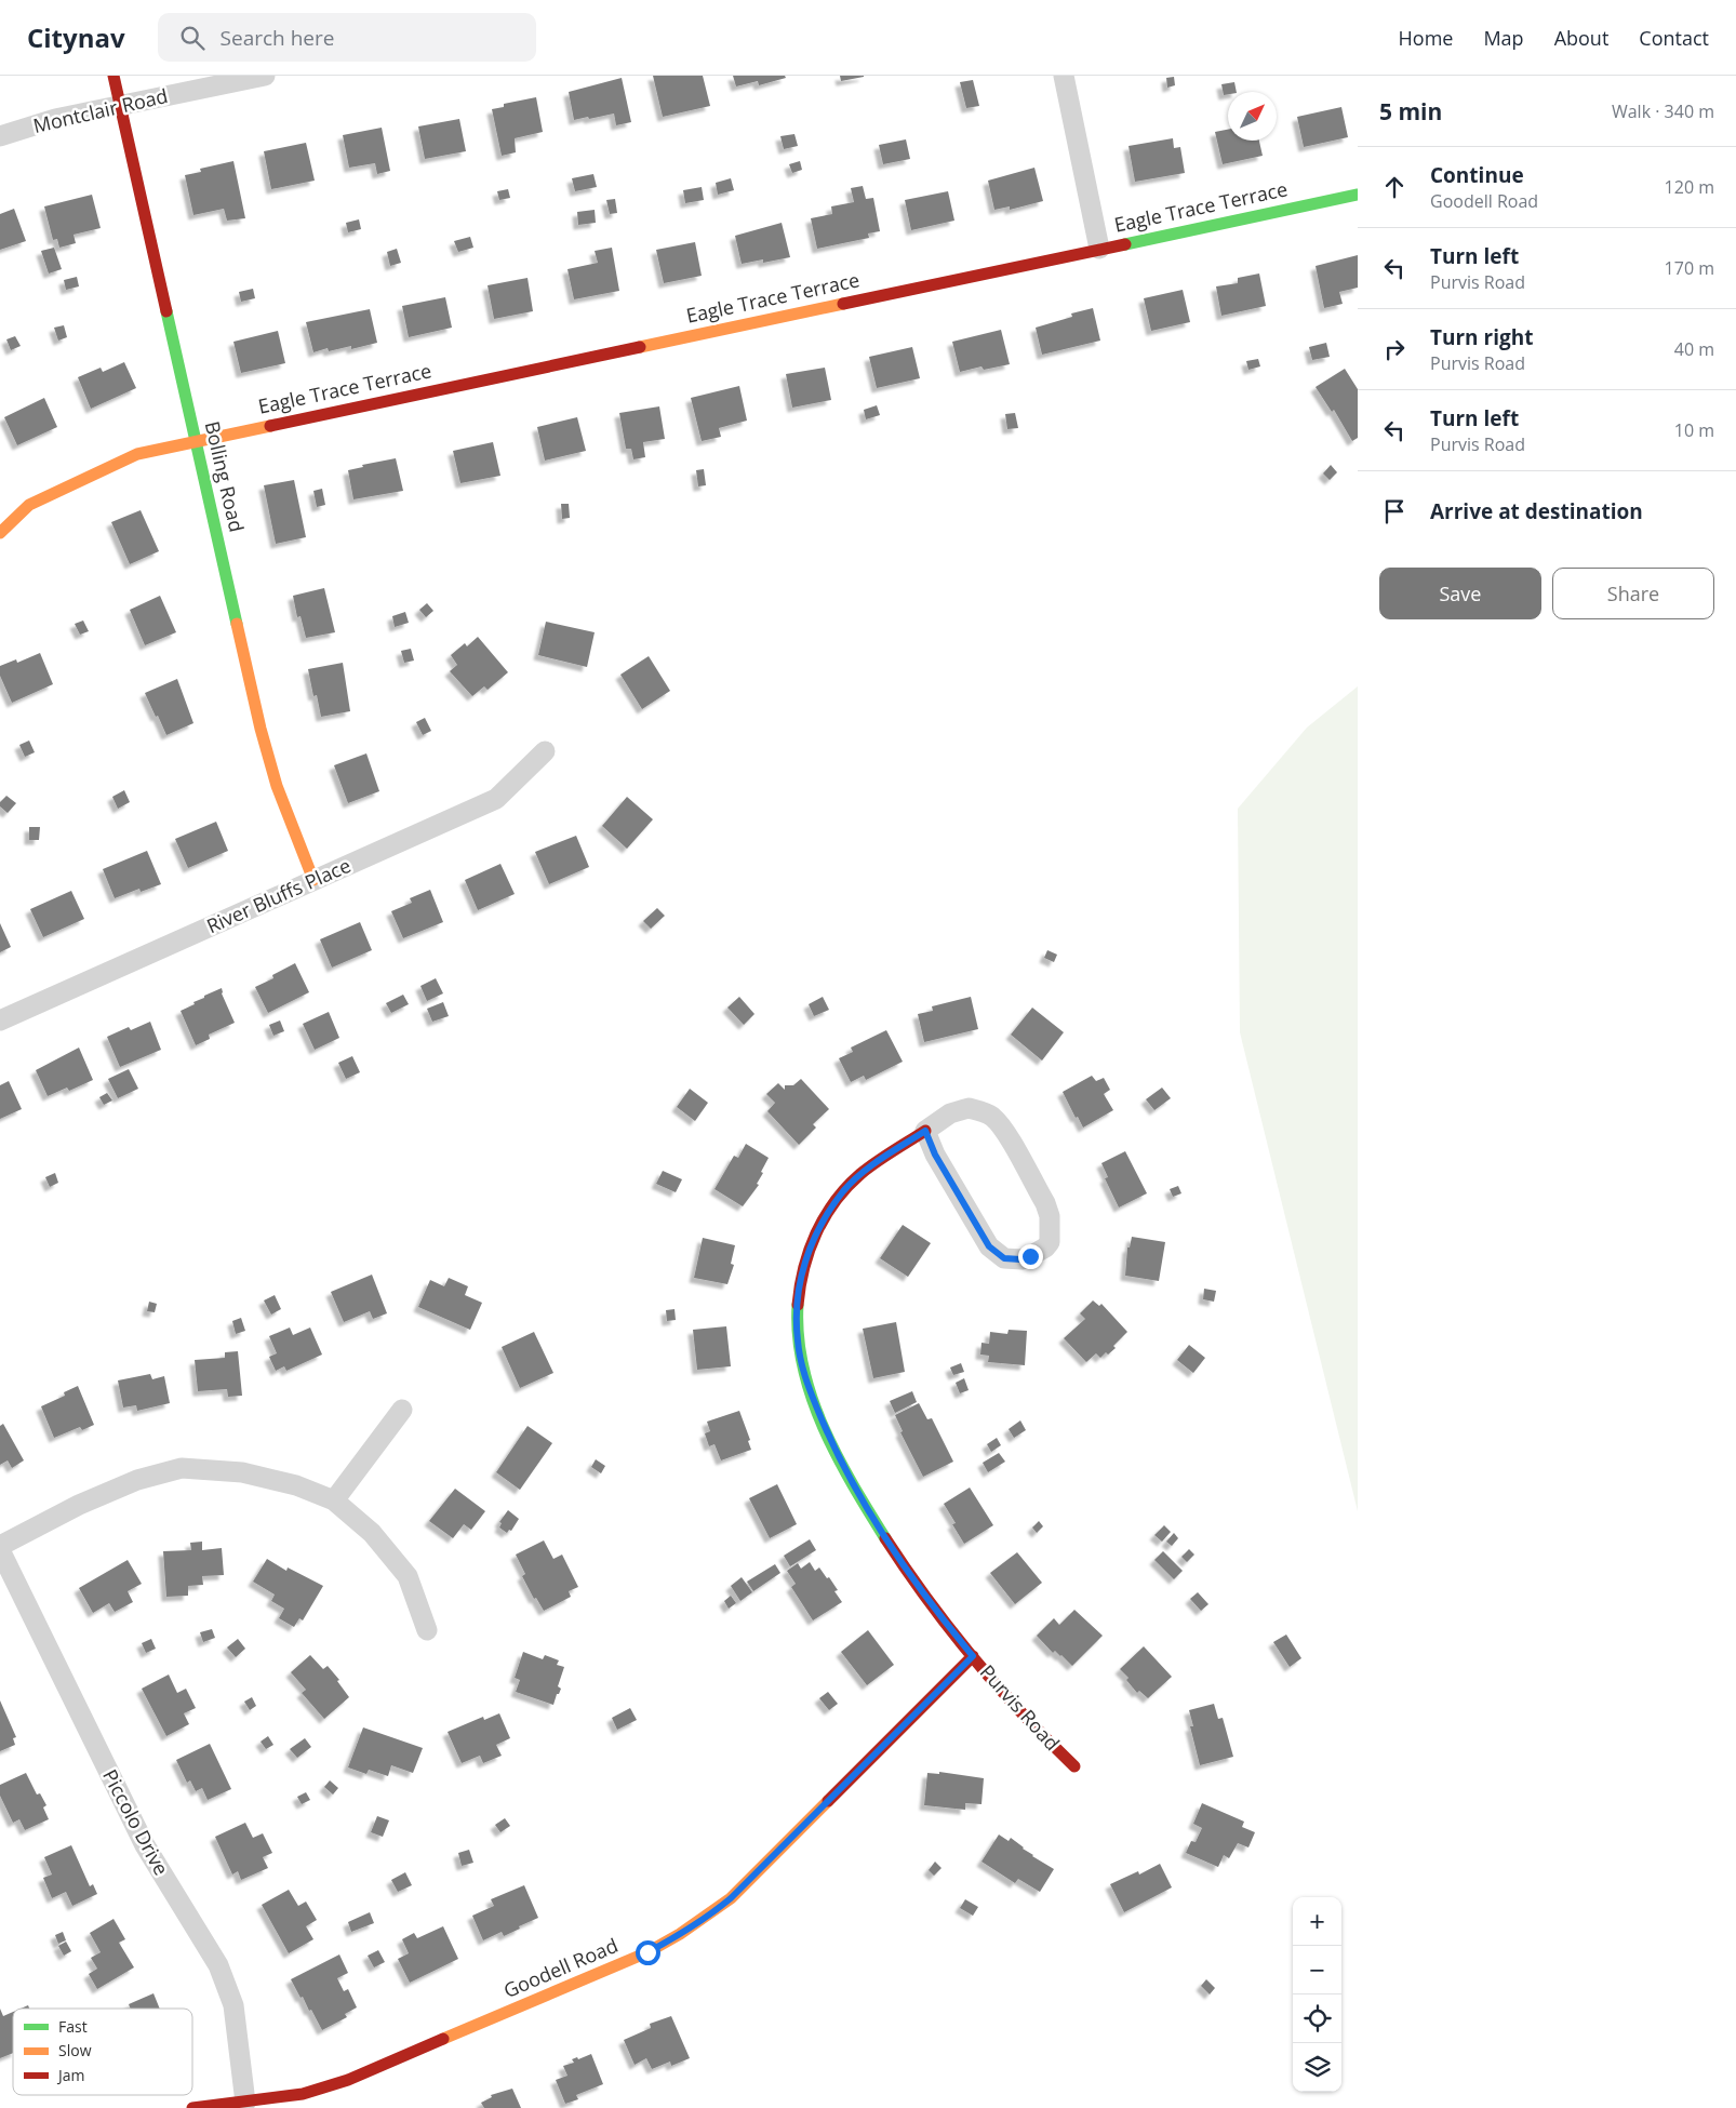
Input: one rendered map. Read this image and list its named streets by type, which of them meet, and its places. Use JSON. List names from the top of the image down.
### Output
{
  "streets": {
    "street": [
      "Montclair Road",
      "Eagle Trace Terrace",
      "Bolling Road",
      "River Bluffs Place",
      "Purvis Road",
      "Piccolo Drive",
      "Goodell Road"
    ]
  },
  "crossings": [
    ["Montclair Road", "Bolling Road"],
    ["Eagle Trace Terrace", "Bolling Road"],
    ["Bolling Road", "River Bluffs Place"],
    ["Purvis Road", "Goodell Road"],
    ["Piccolo Drive", "Goodell Road"]
  ],
  "legend": ["Fast", "Slow", "Jam"],
  "north": "top right",
  "page": {
    "header": "Citynav",
    "search": "Search here",
    "nav": [
      "Home",
      "Map",
      "About",
      "Contact"
    ],
    "heading": ["5 min", "Walk · 340 m"],
    "list": [
      ["Continue", "Goodell Road", "120 m"],
      ["Turn left", "Purvis Road", "170 m"],
      ["Turn right", "Purvis Road", "40 m"],
      ["Turn left", "Purvis Road", "10 m"],
      "Arrive at destination"
    ],
    "buttons": ["Save", "Share"],
    "map_buttons": ["+", "−"]
  }
}
